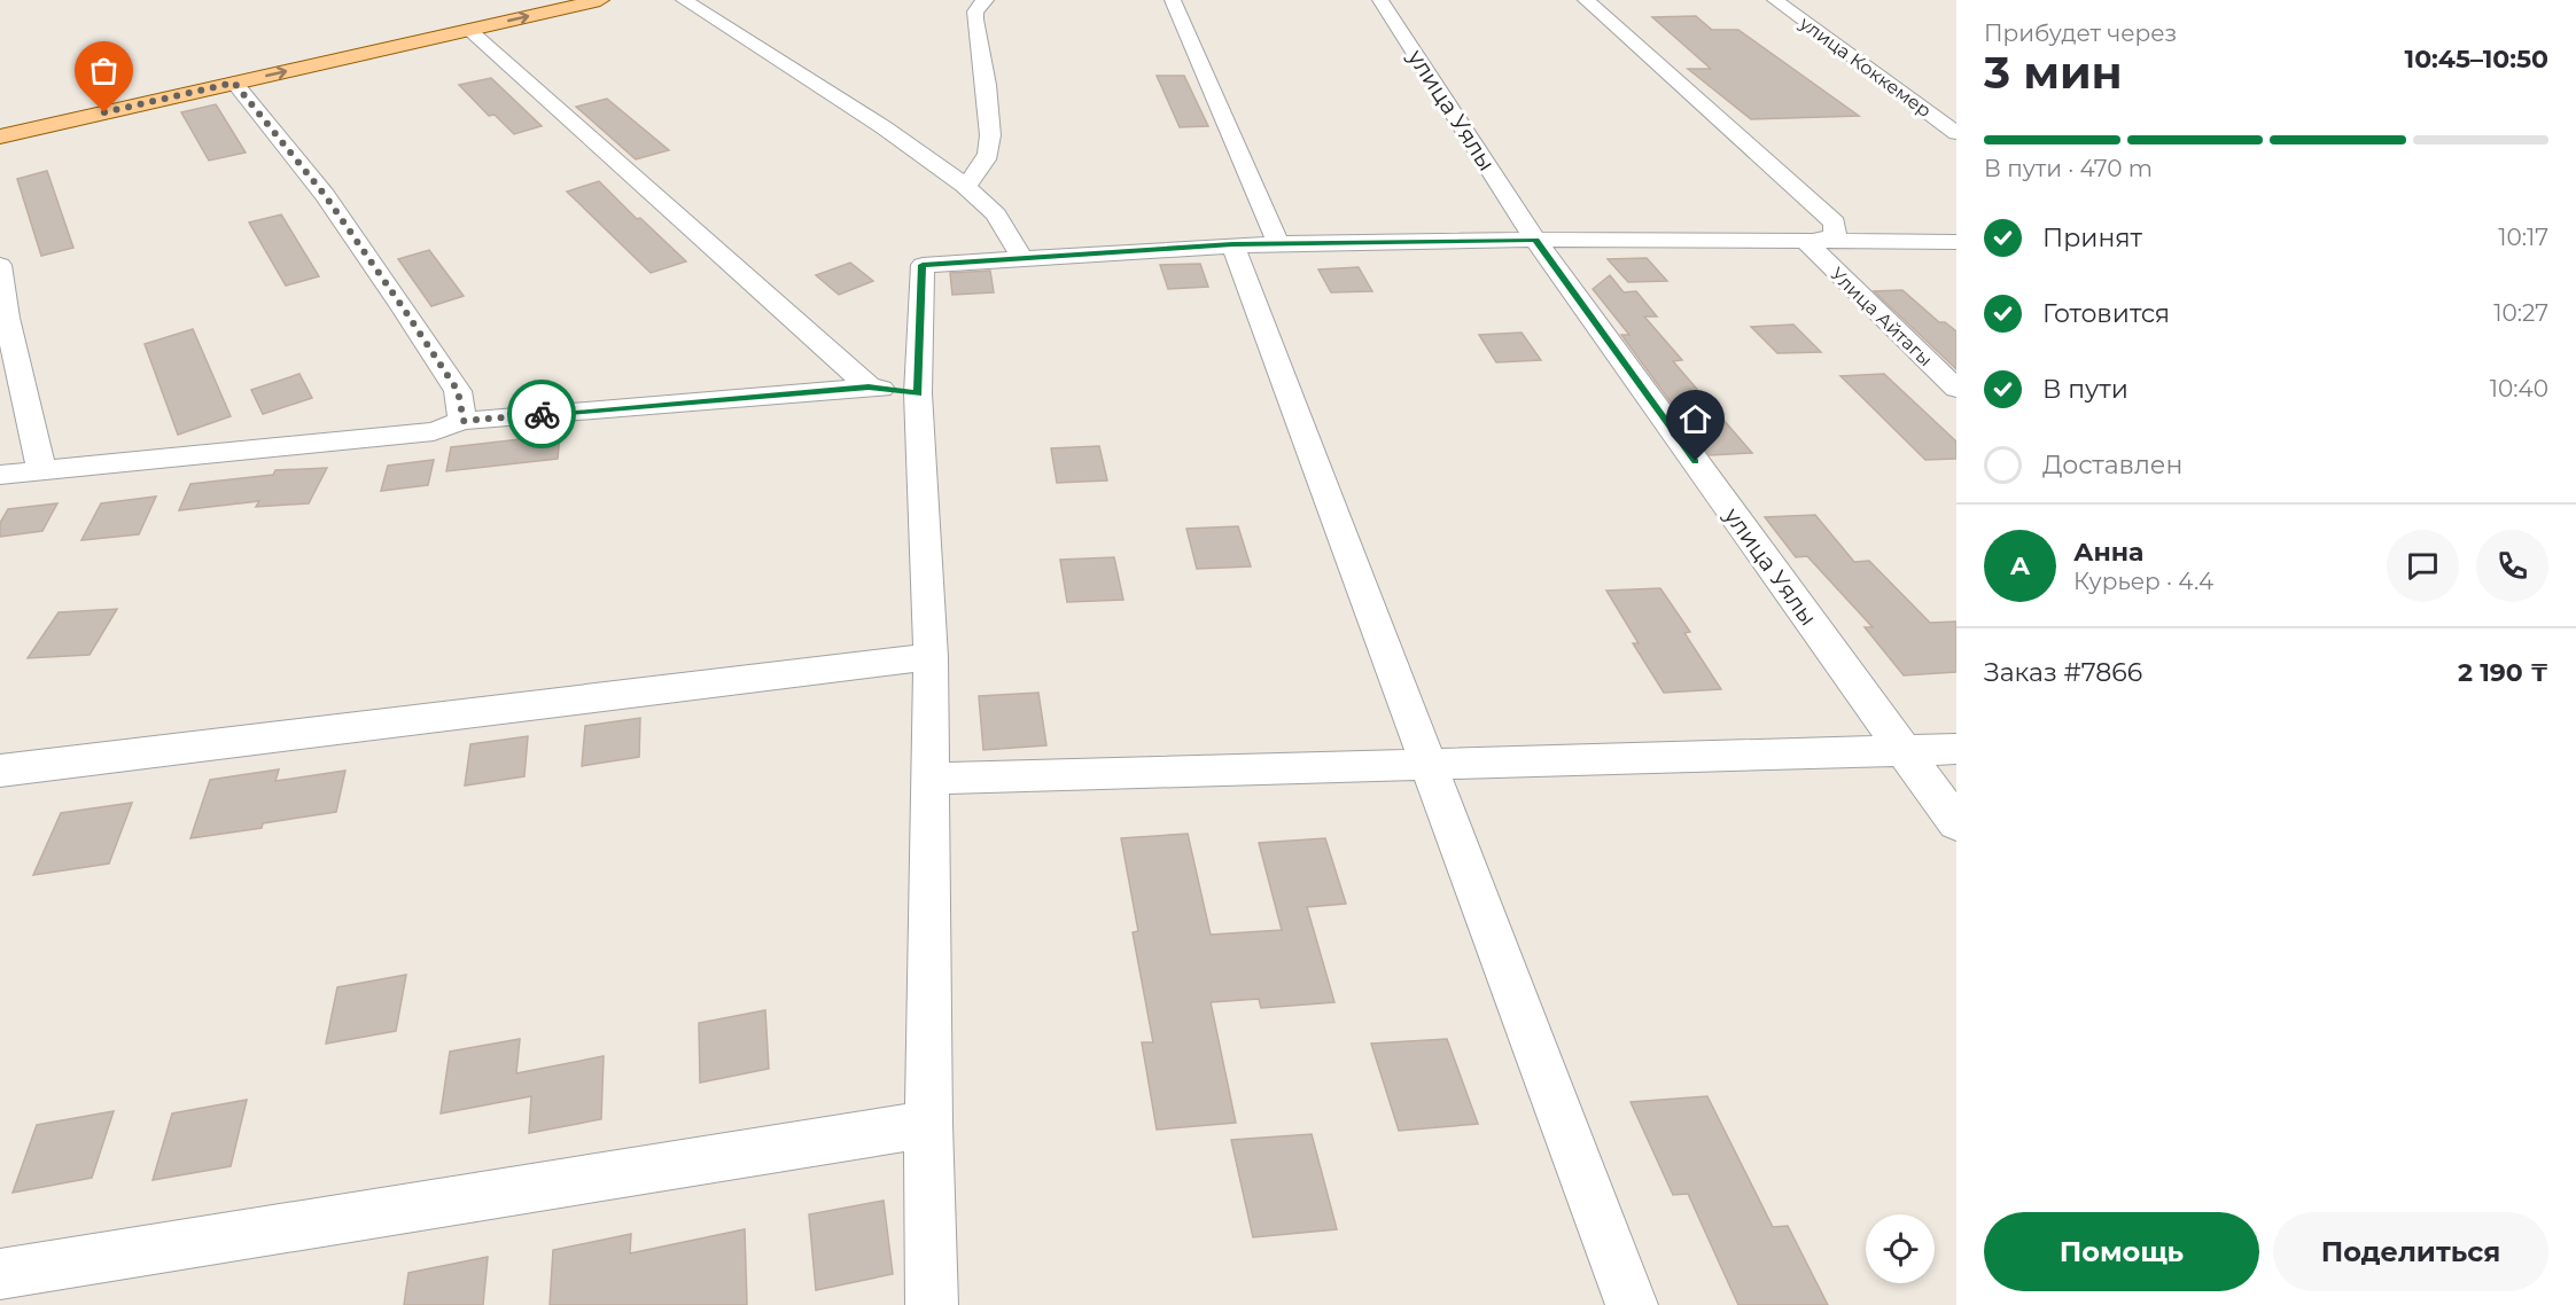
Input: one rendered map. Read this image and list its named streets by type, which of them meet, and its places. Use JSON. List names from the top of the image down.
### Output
{
  "streets": {
    "street": ["улица Коккемер", "улица Уялы", "Улица Айтагы"]
  },
  "page": {
    "heading": ["3 мин", "Прибудет через", "10:45–10:50"],
    "panel": [
      "Анна",
      "Курьер · 4.4",
      "Заказ #7866",
      "2 190 ₸"
    ],
    "bar": "В пути · 470 m",
    "list": [
      ["Принят", "10:17"],
      ["Готовится", "10:27"],
      ["В пути", "10:40"],
      "Доставлен"
    ],
    "round": "А",
    "buttons": ["Помощь", "Поделиться"]
  }
}
